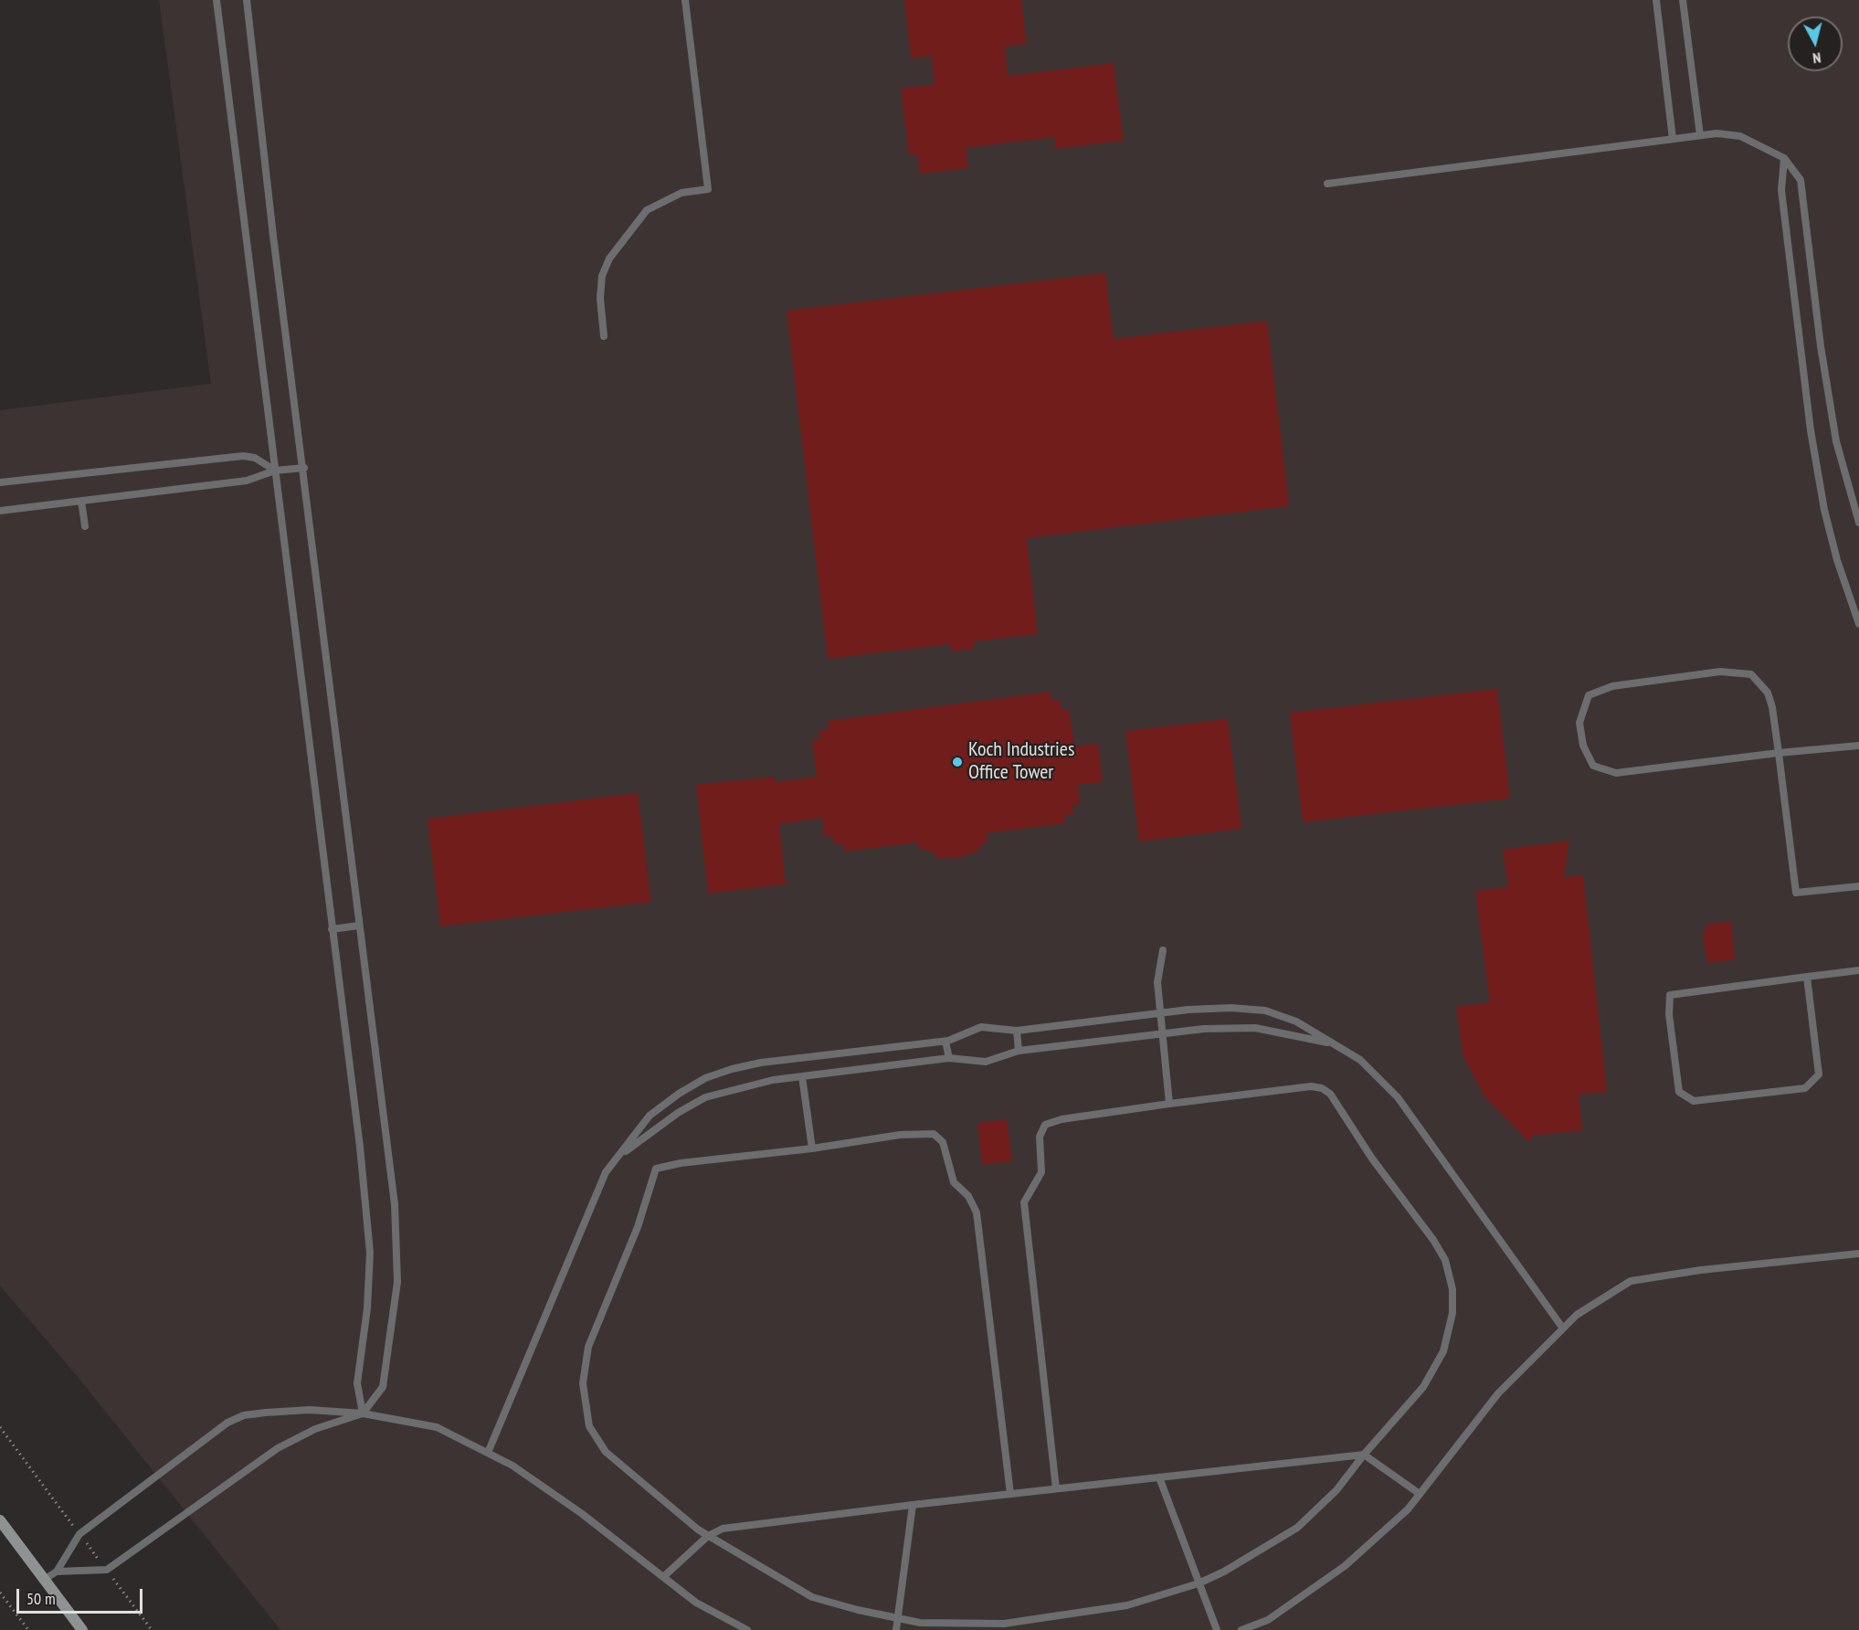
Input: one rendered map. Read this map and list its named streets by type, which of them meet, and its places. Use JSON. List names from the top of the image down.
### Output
{
  "places": ["Koch Industries Office Tower"],
  "scale_bar": "50 m",
  "north": "bottom"
}
